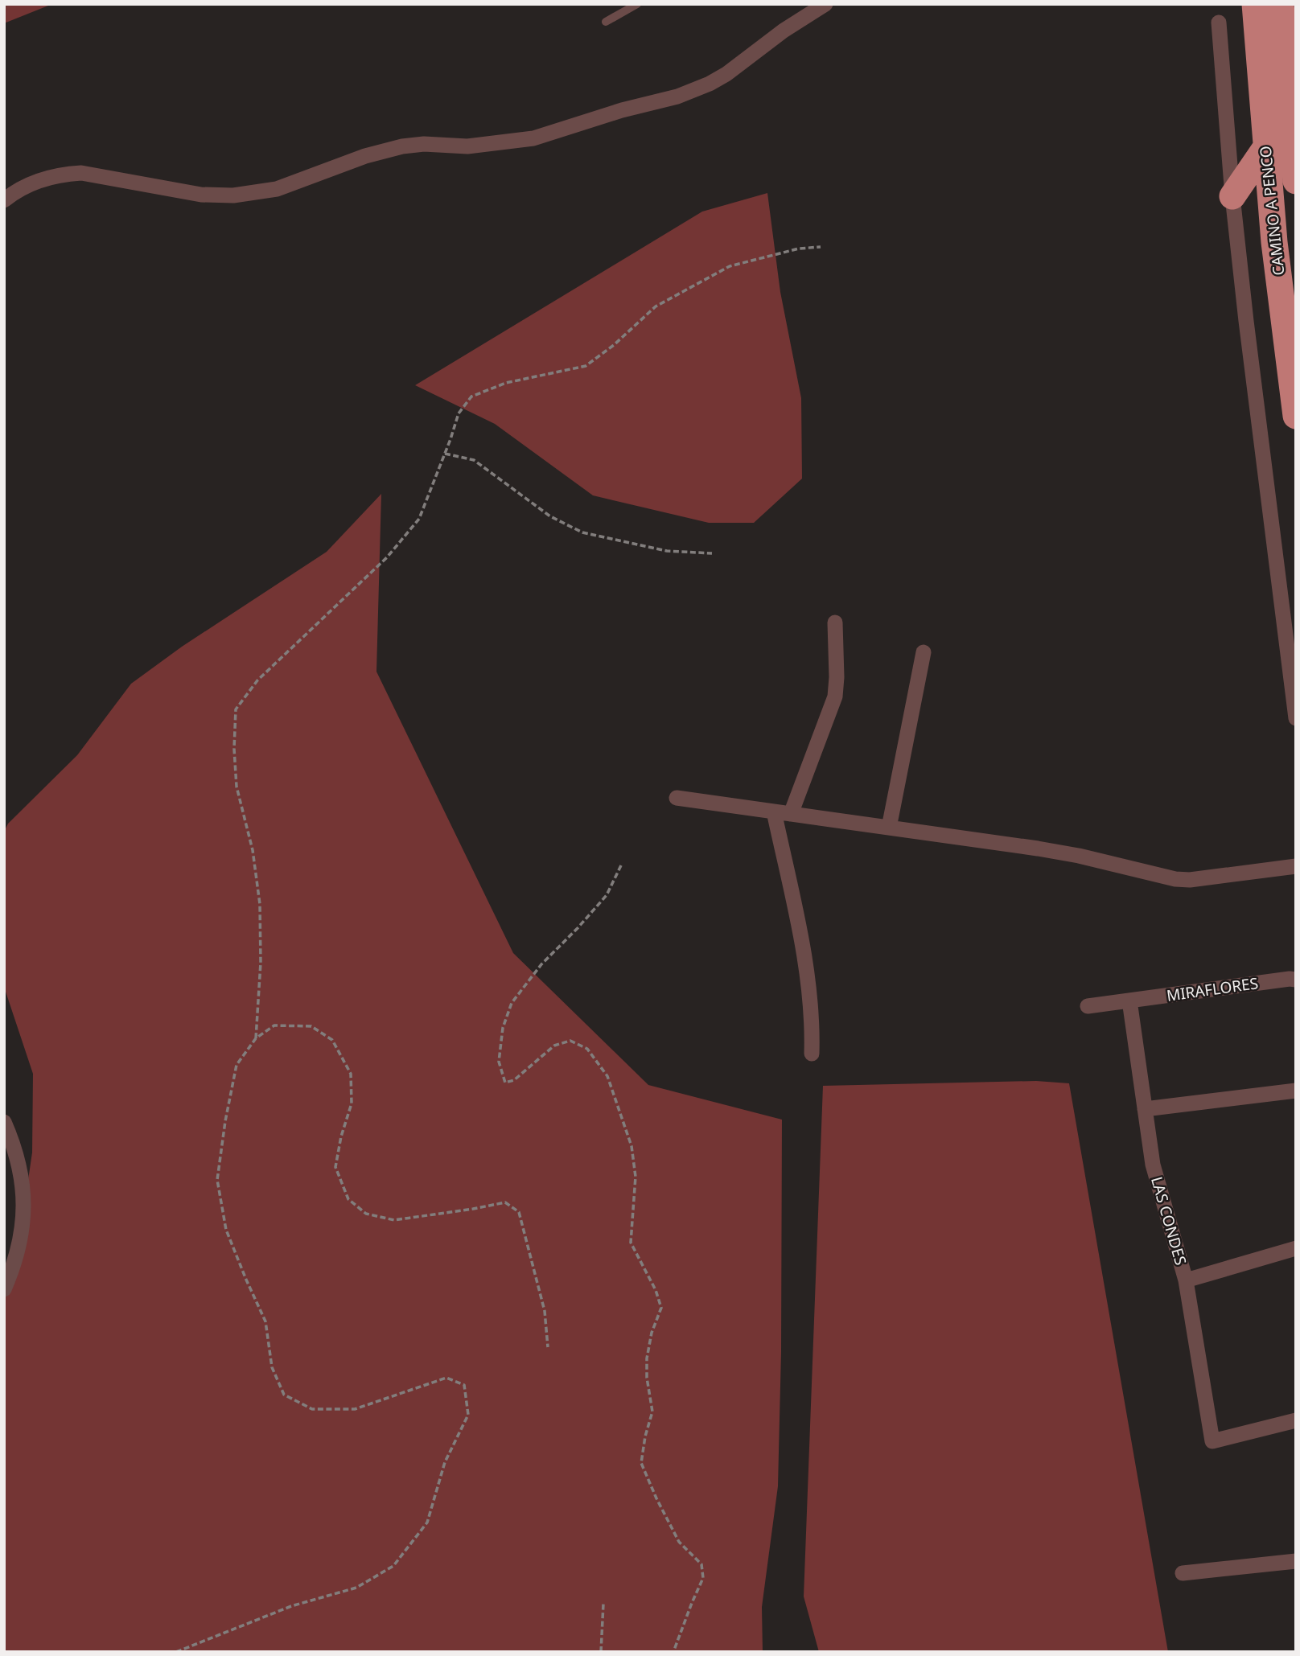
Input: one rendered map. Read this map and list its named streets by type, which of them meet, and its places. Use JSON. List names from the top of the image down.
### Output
{
  "streets": {
    "highway": ["CAMINO A PENCO"],
    "street": ["MIRAFLORES", "LAS CONDES"]
  },
  "crossings": [
    ["MIRAFLORES", "LAS CONDES"]
  ]
}
